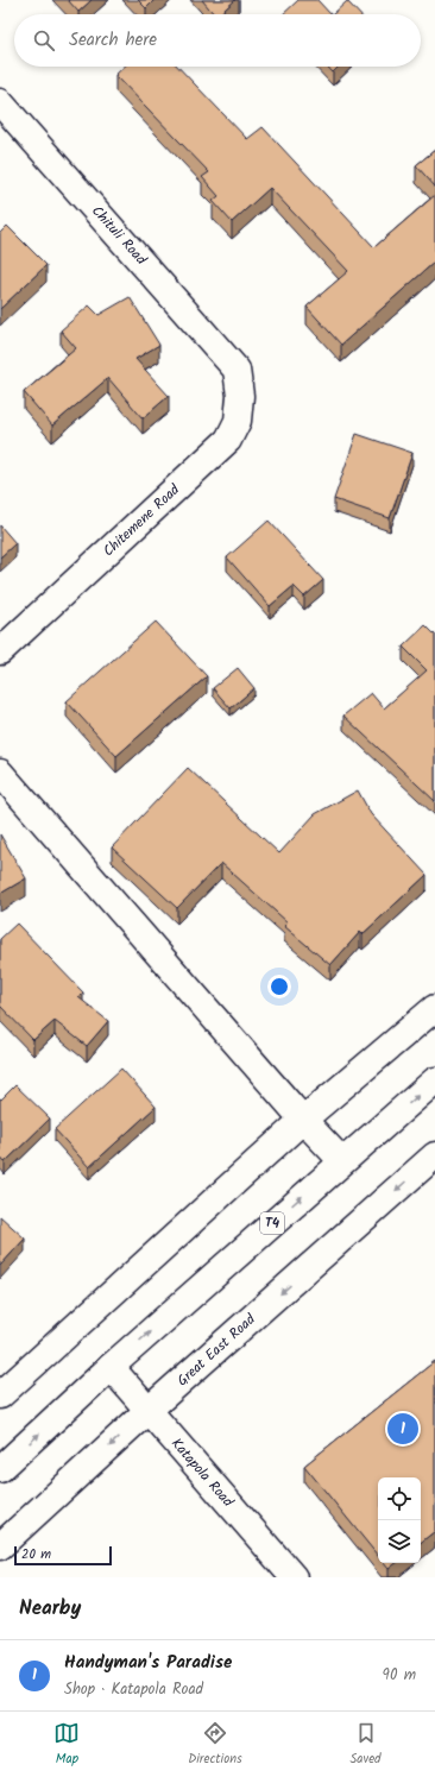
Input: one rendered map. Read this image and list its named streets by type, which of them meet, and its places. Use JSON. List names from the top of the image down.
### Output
{
  "streets": {
    "street": [
      "Chituli Road",
      "Chitemene Road",
      "T4",
      "Great East Road",
      "Katapola Road"
    ]
  },
  "crossings": [
    ["Chituli Road", "Chitemene Road"],
    ["T4", "Katapola Road"],
    ["Great East Road", "Katapola Road"]
  ],
  "scale_bar": "20 m",
  "page": {
    "search": "Search here",
    "pins": "1",
    "scale": "20 m",
    "heading": "Nearby",
    "list": [
      {
        "mark": "1",
        "name": "Handyman's Paradise",
        "note": "Shop · Katapola Road",
        "value": "90 m"
      }
    ],
    "nav": ["Map", "Directions", "Saved"]
  }
}
